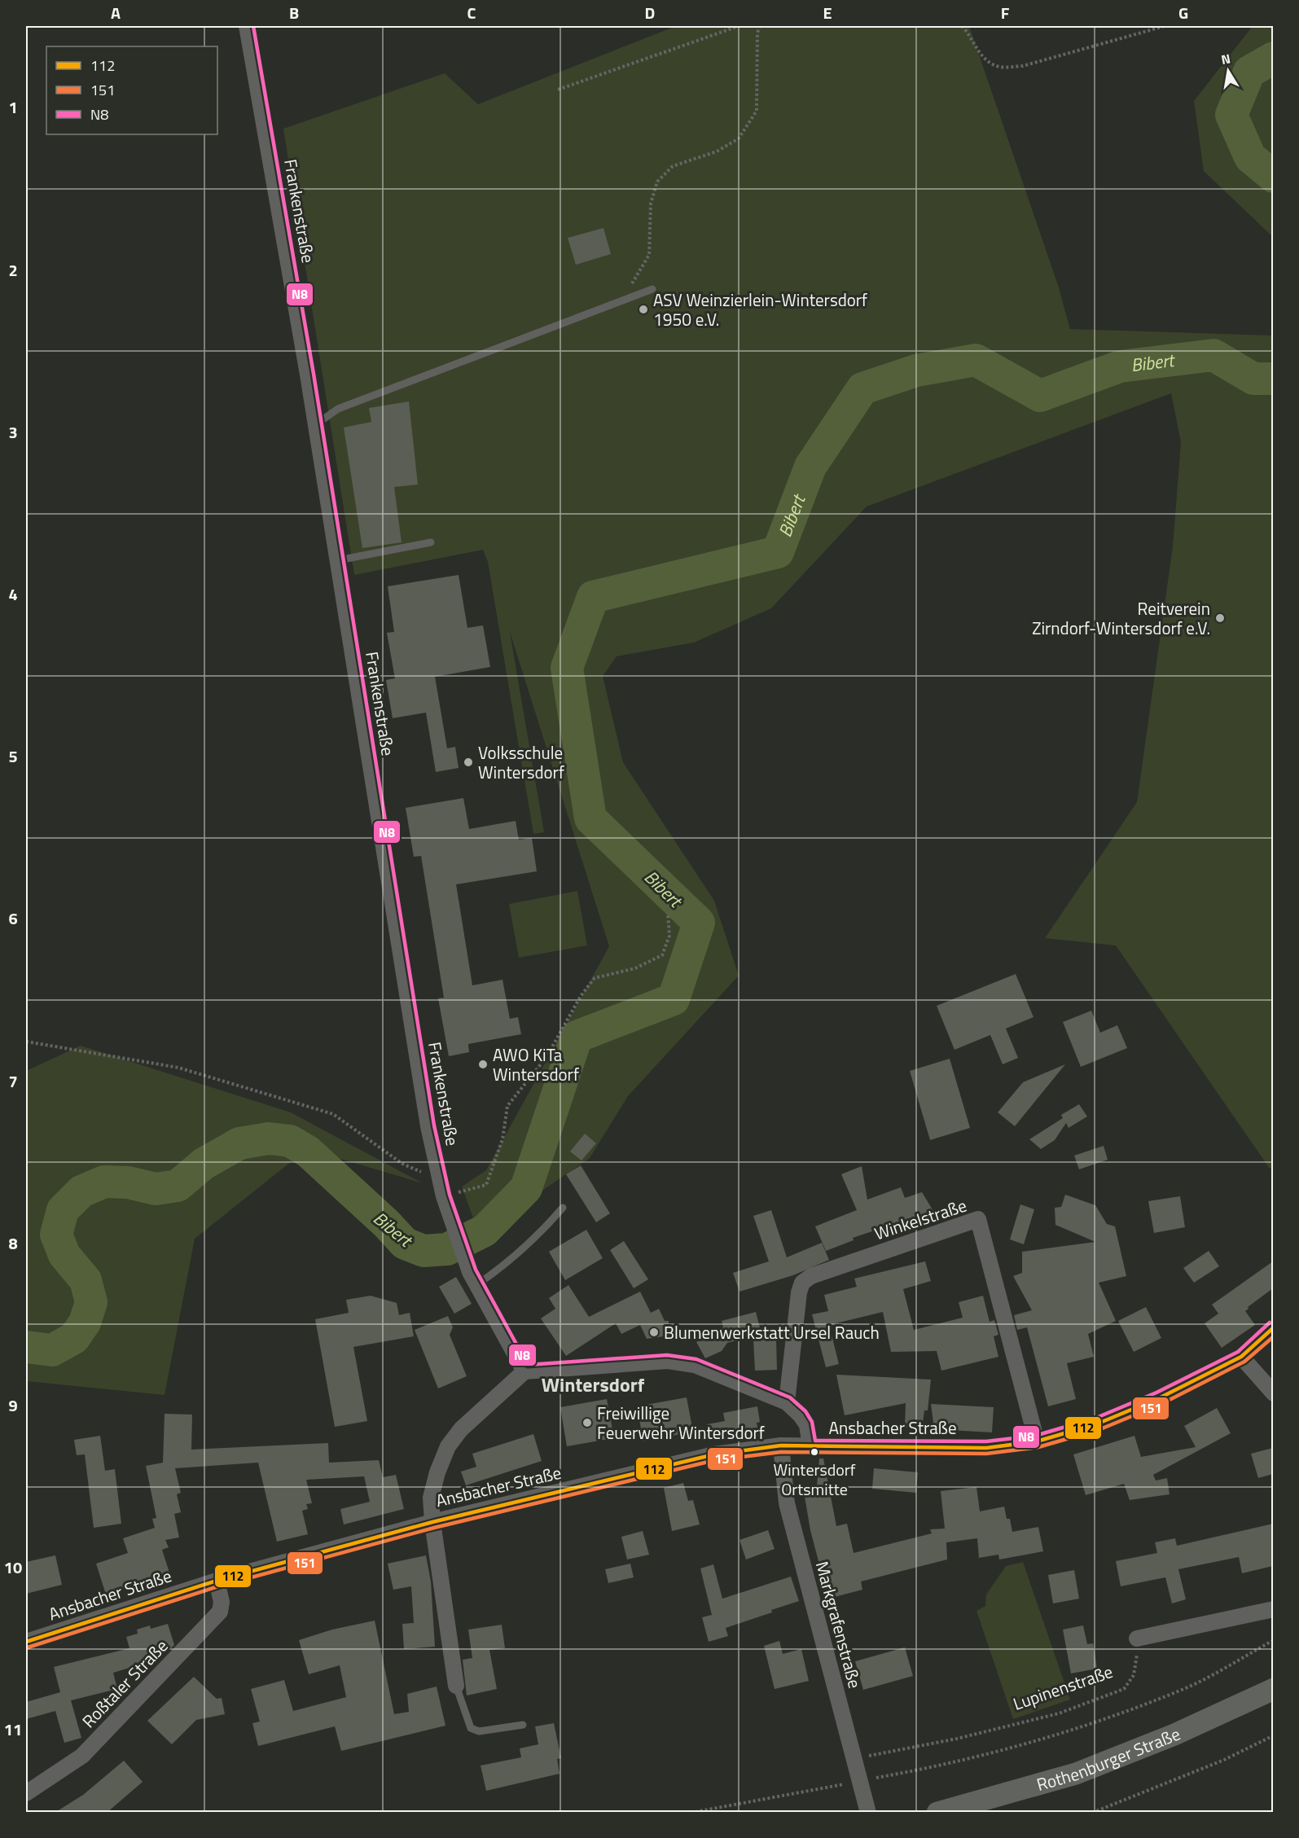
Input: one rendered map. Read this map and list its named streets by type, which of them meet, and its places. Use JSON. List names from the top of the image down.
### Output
{
  "streets": {
    "main road": ["Rothenburger Straße"],
    "street": [
      "Frankenstraße",
      "Winkelstraße",
      "Ansbacher Straße",
      "Markgrafenstraße",
      "Roßtaler Straße"
    ],
    "path": ["Lupinenstraße"]
  },
  "crossings": [
    ["Winkelstraße", "Ansbacher Straße"],
    ["Ansbacher Straße", "Markgrafenstraße"],
    ["Ansbacher Straße", "Roßtaler Straße"],
    ["Markgrafenstraße", "Lupinenstraße"]
  ],
  "districts": ["Wintersdorf"],
  "water": ["Bibert"],
  "places": [
    "ASV Weinzierlein-Wintersdorf 1950 e.V.",
    "Reitverein Zirndorf-Wintersdorf e.V.",
    "Volksschule Wintersdorf",
    "AWO KiTa Wintersdorf",
    "Blumenwerkstatt Ursel Rauch",
    "Freiwillige Feuerwehr Wintersdorf",
    "Wintersdorf Ortsmitte"
  ],
  "lines": ["transit line N8", "transit line 112", "transit line 151"],
  "legend": ["112", "151", "N8"],
  "north": "top",
  "grid": {
    "columns": [
      "A",
      "B",
      "C",
      "D",
      "E",
      "F",
      "G"
    ],
    "rows": [
      "1",
      "2",
      "3",
      "4",
      "5",
      "6",
      "7",
      "8",
      "9",
      "10",
      "11"
    ]
  }
}
